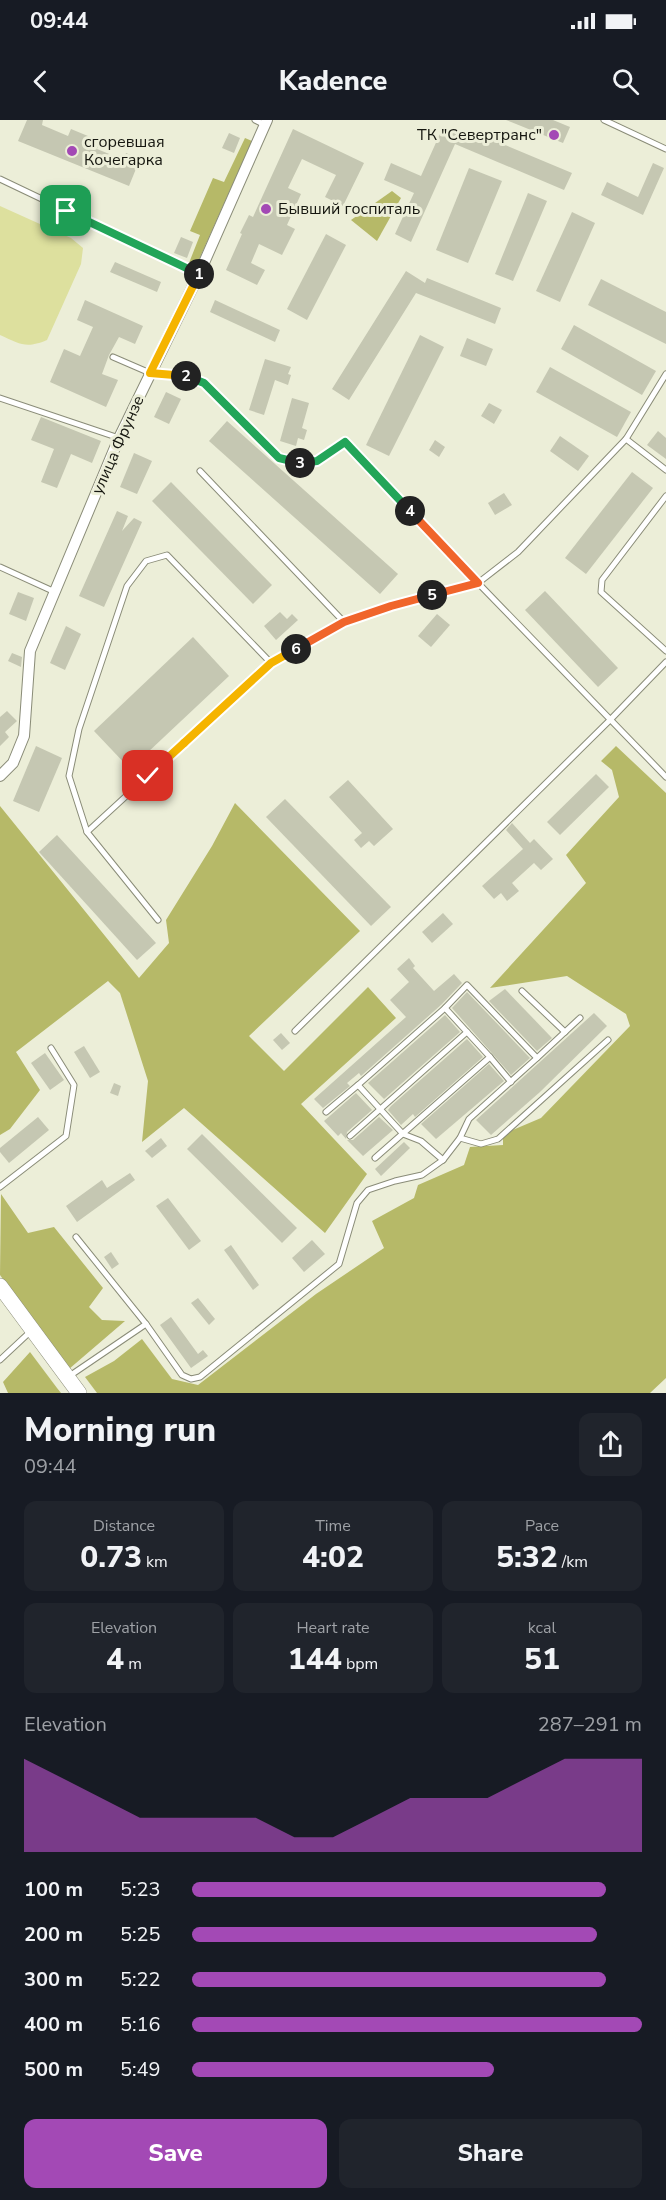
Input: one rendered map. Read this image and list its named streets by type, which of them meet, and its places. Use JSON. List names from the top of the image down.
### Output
{
  "streets": {
    "street": ["улица Фрунзе"]
  },
  "places": ["ТК \"Севертранс\"", "сгоревшая Кочегарка", "Бывший госпиталь"],
  "page": {
    "status": "09:44",
    "header": "Kadence",
    "pins": [
      "1",
      "2",
      "3",
      "4",
      "5",
      "6"
    ],
    "heading": ["Morning run", "09:44"],
    "stats": [
      ["Distance", "0.73 km"],
      ["Time", "4:02"],
      ["Pace", "5:32 /km"],
      ["Elevation", "4 m"],
      ["Heart rate", "144 bpm"],
      ["kcal", "51"]
    ],
    "chart": ["Elevation", "287–291 m"],
    "list": [
      {
        "name": "100 m",
        "note": "5:23"
      },
      {
        "name": "200 m",
        "note": "5:25"
      },
      {
        "name": "300 m",
        "note": "5:22"
      },
      {
        "name": "400 m",
        "note": "5:16"
      },
      {
        "name": "500 m",
        "note": "5:49"
      }
    ],
    "buttons": ["Save", "Share"]
  }
}
